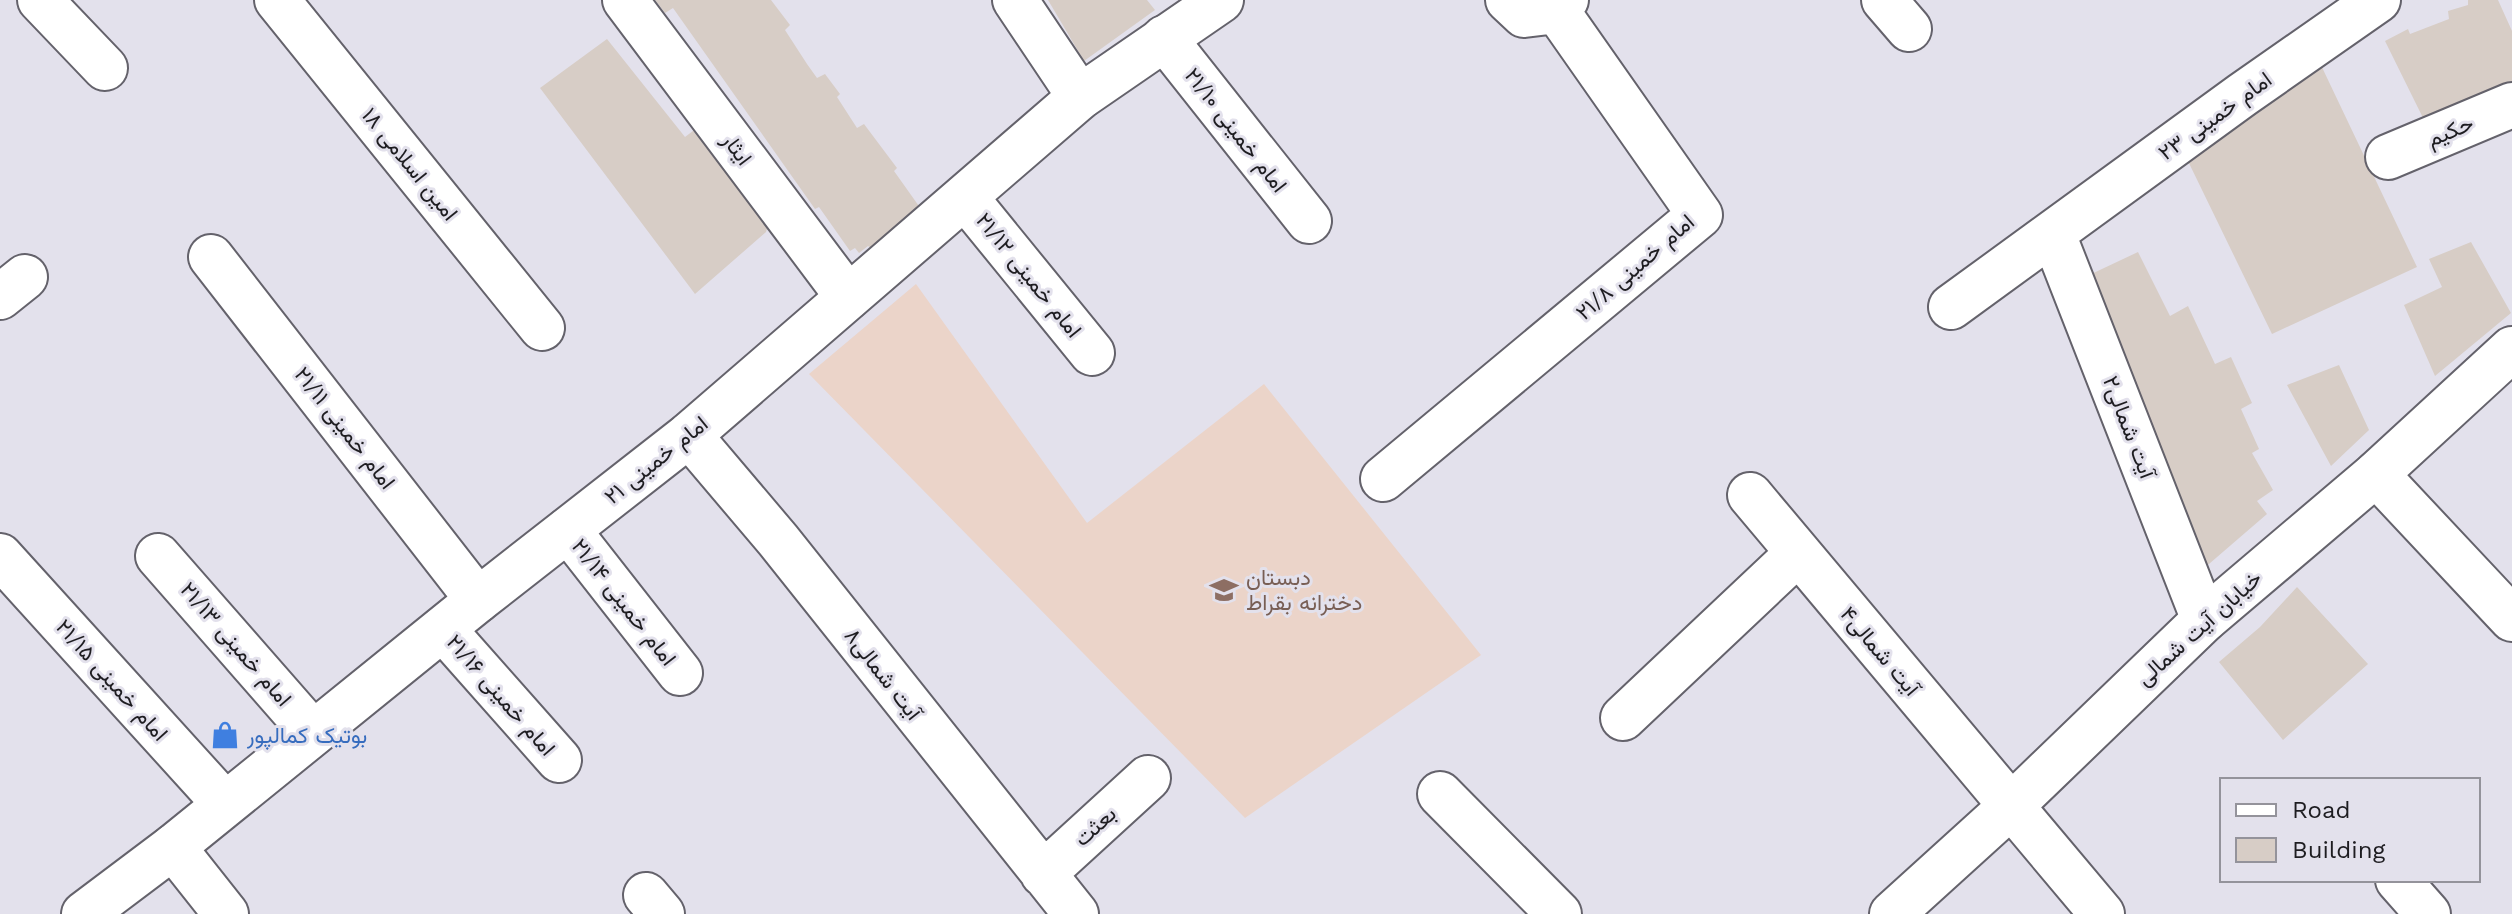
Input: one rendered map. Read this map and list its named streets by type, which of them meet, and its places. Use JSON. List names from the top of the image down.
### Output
{
  "streets": {
    "street": [
      "امام خمینی ۲۳",
      "امام خمینی ۲۱/۱۰",
      "حکیم",
      "ایثار",
      "امین اسلامی ۱۸",
      "امام خمینی ۲۱/۸",
      "امام خمینی ۲۱/۱۲",
      "آیت شمالی۲",
      "امام خمینی ۲۱/۱۱",
      "امام خمینی ۲۱",
      "امام خمینی ۲۱/۱۴",
      "خیابان آیت شمالی",
      "امام خمینی ۲۱/۱۳",
      "آیت شمالی۴",
      "آیت شمالی۸",
      "امام خمینی ۲۱/۱۵",
      "امام خمینی ۲۱/۱۶",
      "بعثت"
    ]
  },
  "crossings": [
    ["امام خمینی ۲۳", "آیت شمالی۲"],
    ["امام خمینی ۲۱/۱۰", "امام خمینی ۲۱"],
    ["ایثار", "امام خمینی ۲۱"],
    ["امام خمینی ۲۱/۱۲", "امام خمینی ۲۱"],
    ["آیت شمالی۲", "خیابان آیت شمالی"],
    ["امام خمینی ۲۱/۱۱", "امام خمینی ۲۱"],
    ["امام خمینی ۲۱", "امام خمینی ۲۱/۱۴"],
    ["امام خمینی ۲۱", "امام خمینی ۲۱/۱۳"],
    ["امام خمینی ۲۱", "آیت شمالی۸"],
    ["امام خمینی ۲۱", "امام خمینی ۲۱/۱۵"],
    ["امام خمینی ۲۱", "امام خمینی ۲۱/۱۶"],
    ["خیابان آیت شمالی", "آیت شمالی۴"],
    ["آیت شمالی۸", "بعثت"]
  ],
  "places": {
    "school or university": ["دبستان دخترانه بقراط"],
    "shop": ["بوتیک کمالپور"]
  },
  "legend": ["Road", "Building"]
}
